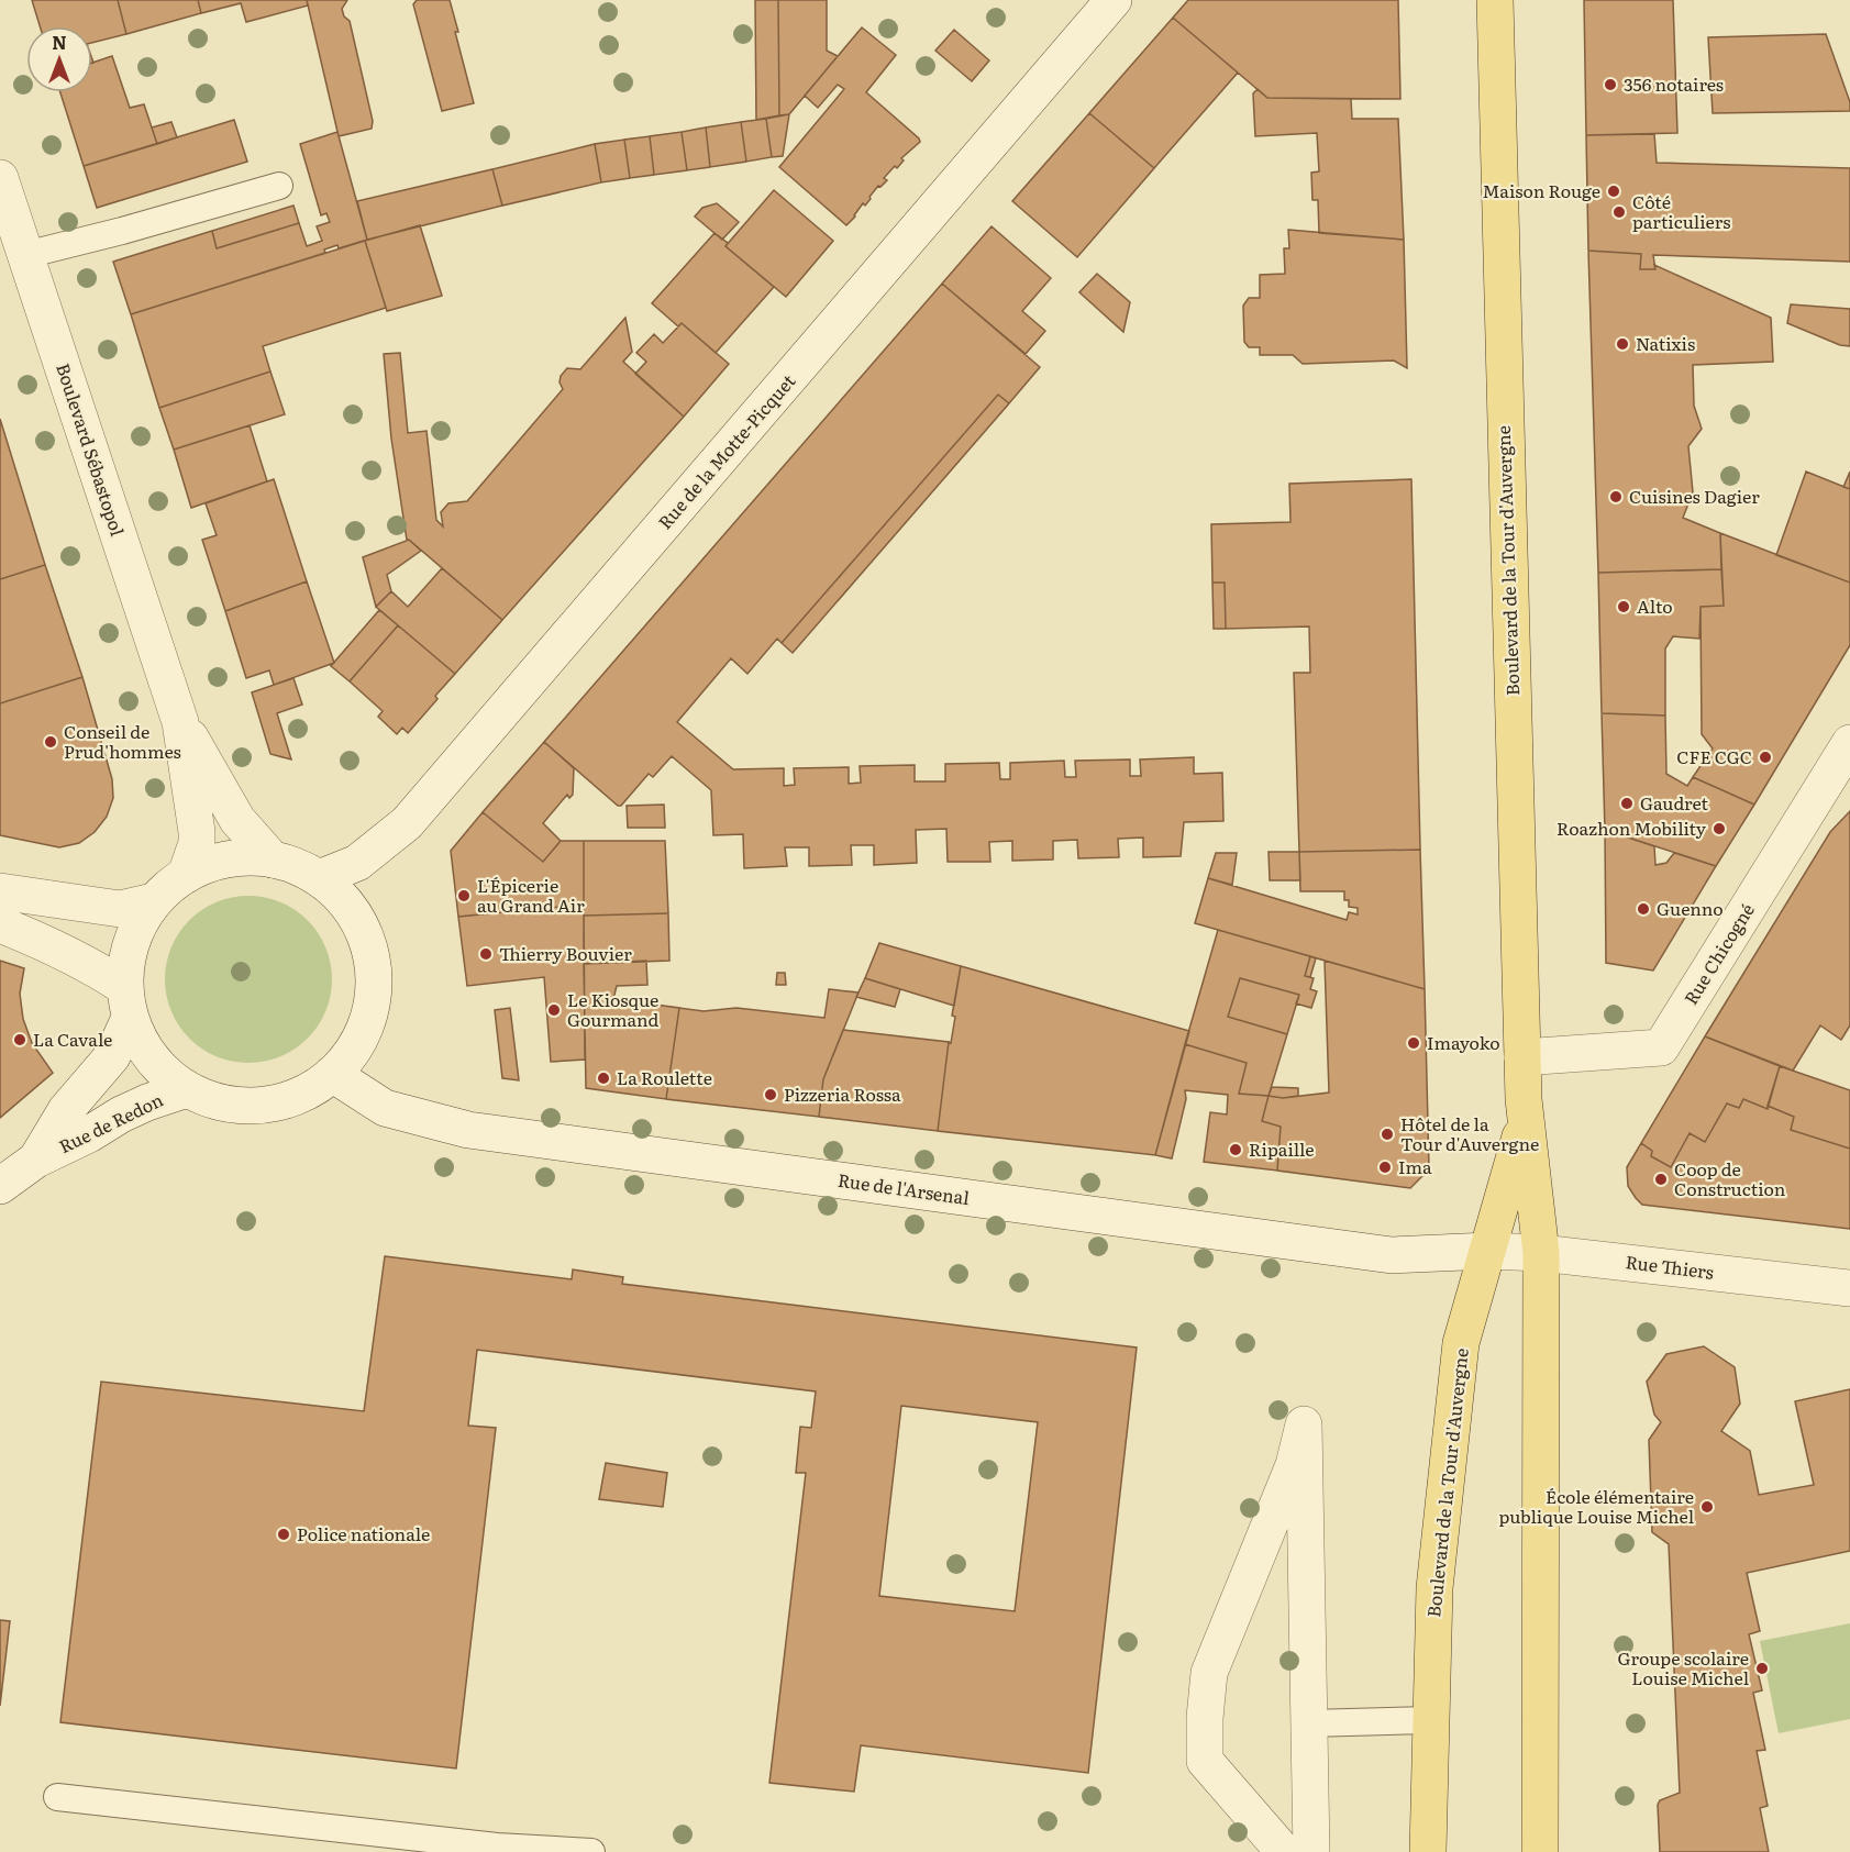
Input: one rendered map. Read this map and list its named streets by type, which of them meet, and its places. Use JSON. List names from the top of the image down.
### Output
{
  "streets": {
    "main road": ["Boulevard de la Tour d'Auvergne"],
    "street": [
      "Boulevard Sébastopol",
      "Rue de la Motte-Picquet",
      "Rue Chicogné",
      "Rue de Redon",
      "Rue de l'Arsenal",
      "Rue Thiers"
    ]
  },
  "crossings": [
    ["Boulevard de la Tour d'Auvergne", "Rue Chicogné"],
    ["Boulevard de la Tour d'Auvergne", "Rue de l'Arsenal"],
    ["Boulevard de la Tour d'Auvergne", "Rue Thiers"],
    ["Rue de l'Arsenal", "Rue Thiers"]
  ],
  "places": [
    "356 notaires",
    "Maison Rouge",
    "Côté particuliers",
    "Natixis",
    "Cuisines Dagier",
    "Alto",
    "Conseil de Prud'hommes",
    "CFE CGC",
    "Gaudret",
    "Roazhon Mobility",
    "L'Épicerie au Grand Air",
    "Guenno",
    "Thierry Bouvier",
    "Le Kiosque Gourmand",
    "La Cavale",
    "Imayoko",
    "La Roulette",
    "Pizzeria Rossa",
    "Hôtel de la Tour d'Auvergne",
    "Ripaille",
    "Ima",
    "Coop de Construction",
    "École élémentaire publique Louise Michel",
    "Police nationale",
    "Groupe scolaire Louise Michel"
  ],
  "north": "top"
}
